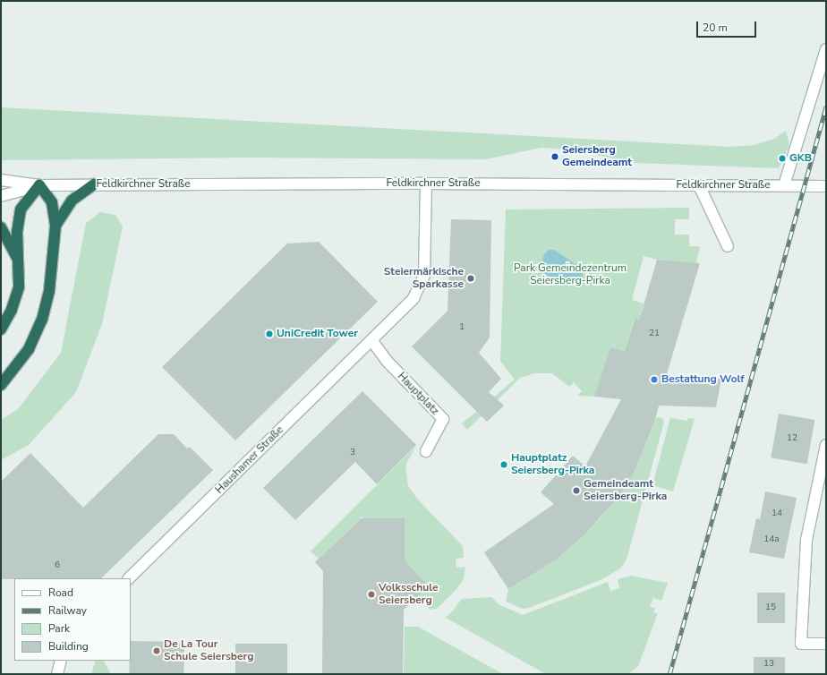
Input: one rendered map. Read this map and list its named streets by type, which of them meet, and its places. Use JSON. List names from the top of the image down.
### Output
{
  "streets": {
    "street": ["Feldkirchner Straße", "Hauptplatz", "Haushamer Straße"]
  },
  "crossings": [
    ["Feldkirchner Straße", "Haushamer Straße"],
    ["Hauptplatz", "Haushamer Straße"]
  ],
  "parks": ["Park Gemeindezentrum Seiersberg-Pirka"],
  "places": [
    "Seiersberg Gemeindeamt",
    "GKB",
    "Steiermärkische Sparkasse",
    "UniCredit Tower",
    "Bestattung Wolf",
    "Hauptplatz Seiersberg-Pirka",
    "Gemeindeamt Seiersberg-Pirka",
    "Volksschule Seiersberg",
    "De La Tour Schule Seiersberg"
  ],
  "house_numbers": [
    "1",
    "21",
    "12",
    "3",
    "14",
    "14a",
    "6",
    "15",
    "13"
  ],
  "legend": [
    "Road",
    "Railway",
    "Park",
    "Building"
  ],
  "scale_bar": "20 m"
}
